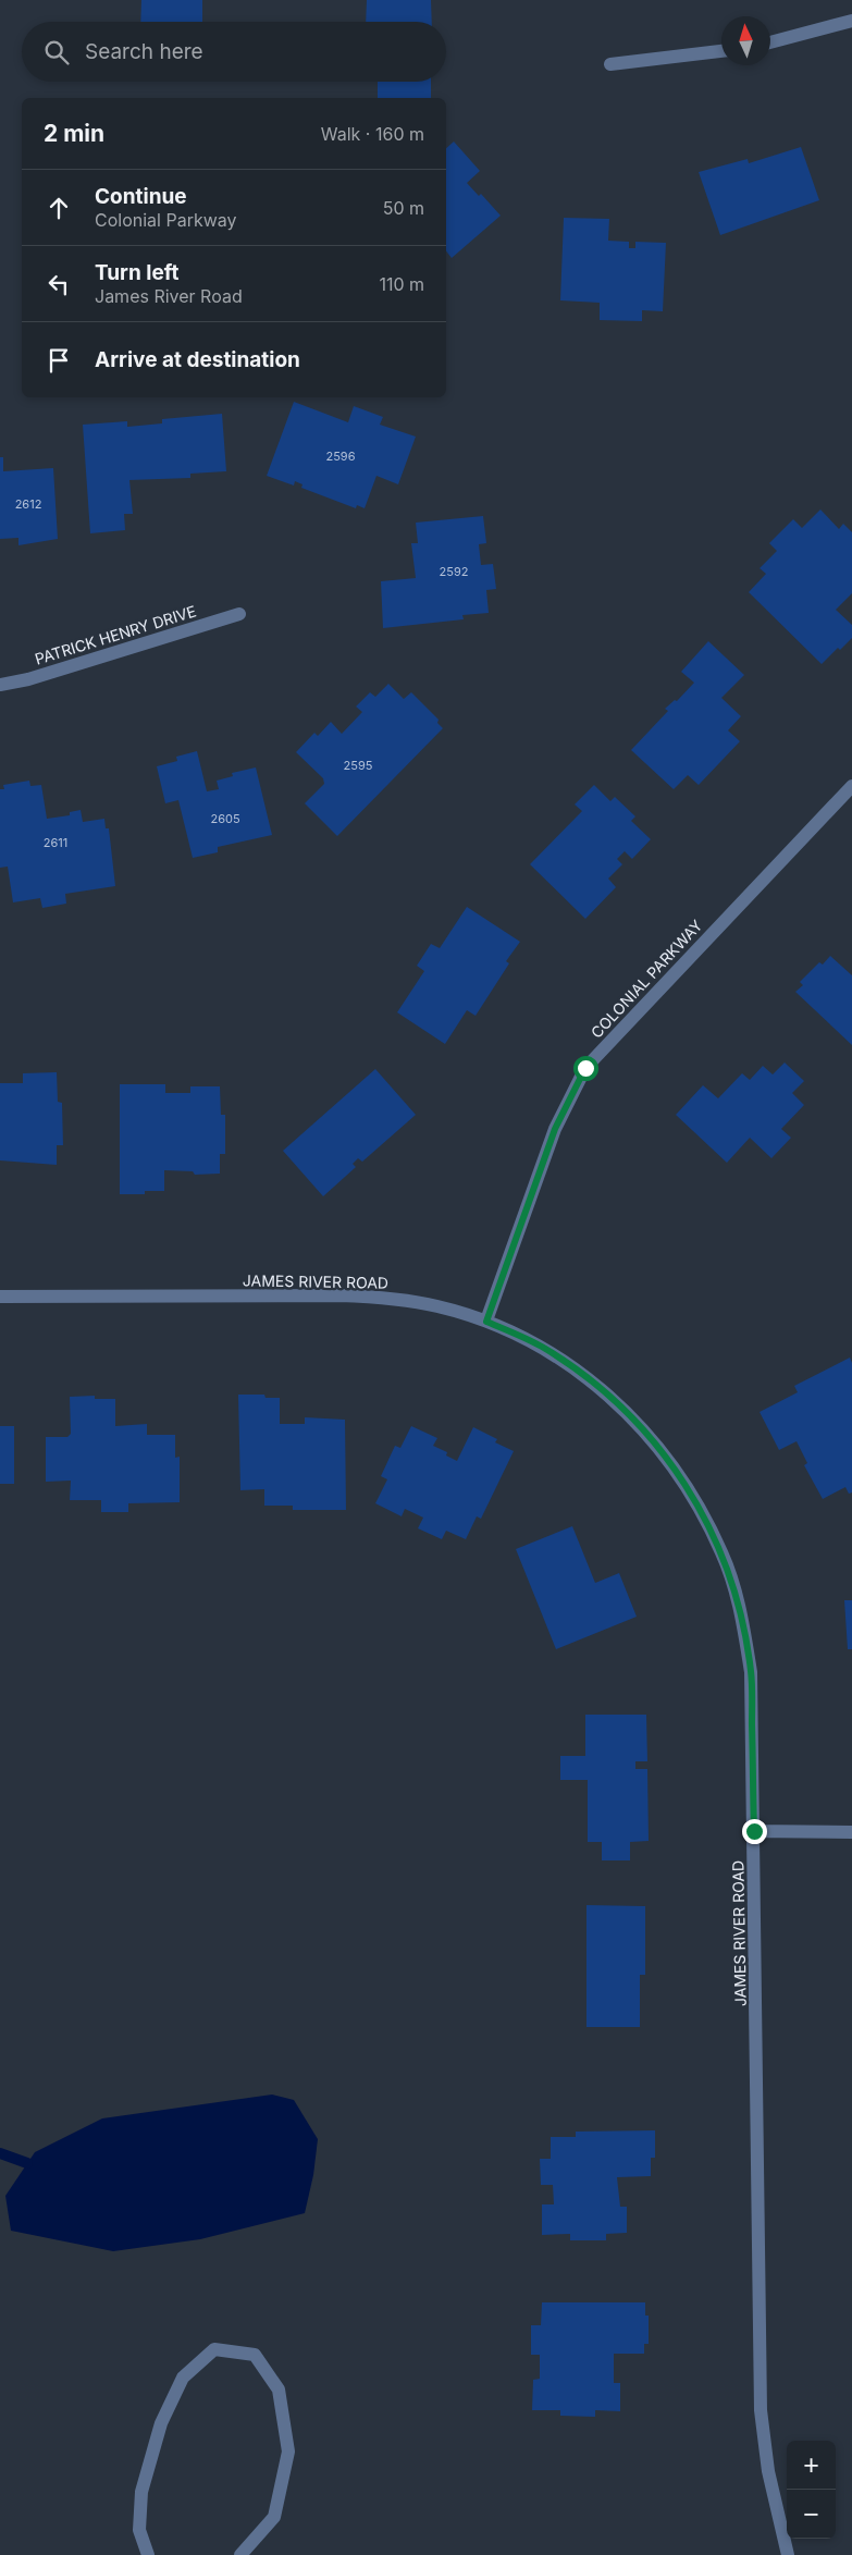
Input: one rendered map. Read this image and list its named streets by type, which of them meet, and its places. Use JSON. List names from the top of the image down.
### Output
{
  "streets": {
    "street": ["PATRICK HENRY DRIVE", "COLONIAL PARKWAY", "JAMES RIVER ROAD"]
  },
  "crossings": [
    ["COLONIAL PARKWAY", "JAMES RIVER ROAD"]
  ],
  "house_numbers": [
    "2596",
    "2612",
    "2592",
    "2595",
    "2605",
    "2611"
  ],
  "north": "top",
  "page": {
    "search": "Search here",
    "heading": ["2 min", "Walk · 160 m"],
    "list": [
      ["Continue", "Colonial Parkway", "50 m"],
      ["Turn left", "James River Road", "110 m"],
      "Arrive at destination"
    ],
    "map_buttons": ["+", "−"]
  }
}
